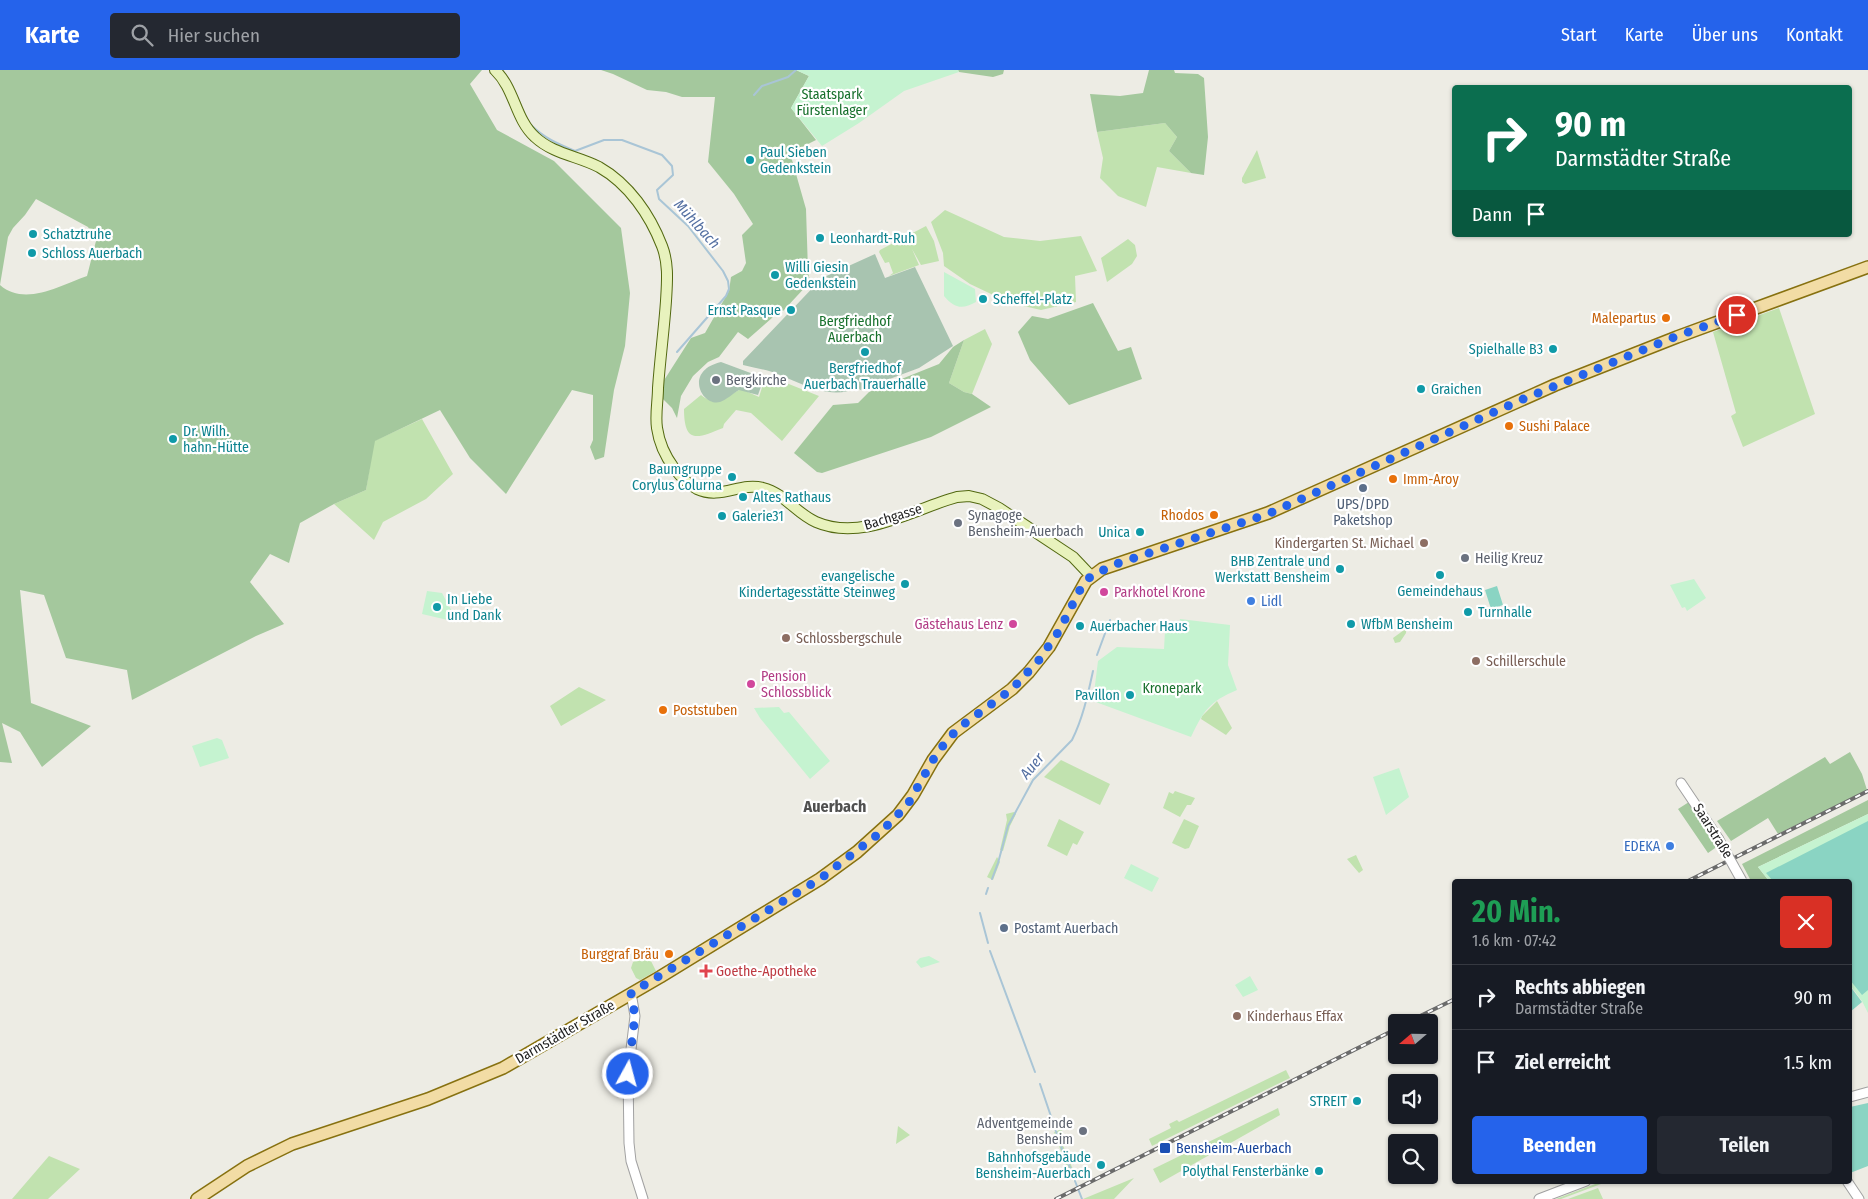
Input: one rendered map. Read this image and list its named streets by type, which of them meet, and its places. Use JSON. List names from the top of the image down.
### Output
{
  "streets": {
    "main road": ["Bachgasse", "Darmstädter Straße"],
    "street": ["Saarstraße"]
  },
  "crossings": [
    ["Bachgasse", "Darmstädter Straße"]
  ],
  "districts": ["Auerbach"],
  "water": ["Mühlbach", "Auer"],
  "parks": ["Staatspark Fürstenlager", "Bergfriedhof Auerbach", "Kronepark"],
  "places": {
    "other": [
      "Paul Sieben Gedenkstein",
      "Schatztruhe",
      "Leonhardt-Ruh",
      "Schloss Auerbach",
      "Willi Giesin Gedenkstein",
      "Scheffel-Platz",
      "Ernst Pasque",
      "Malepartus",
      "Spielhalle B3",
      "Bergfriedhof Auerbach Trauerhalle",
      "Bergkirche",
      "Graichen",
      "Sushi Palace",
      "Dr. Wilh. hahn-Hütte",
      "Baumgruppe Corylus Colurna",
      "Imm-Aroy",
      "UPS/DPD Paketshop",
      "Altes Rathaus",
      "Rhodos",
      "Galerie31",
      "Synagoge Bensheim-Auerbach",
      "Unica",
      "Kindergarten St. Michael",
      "Heilig Kreuz",
      "BHB Zentrale und Werkstatt Bensheim",
      "Gemeindehaus",
      "evangelische Kindertagesstätte Steinweg",
      "Parkhotel Krone",
      "Lidl",
      "In Liebe und Dank",
      "Turnhalle",
      "Gästehaus Lenz",
      "WfbM Bensheim",
      "Auerbacher Haus",
      "Schlossbergschule",
      "Schillerschule",
      "Pension Schlossblick",
      "Pavillon",
      "Poststuben",
      "EDEKA",
      "Postamt Auerbach",
      "Burggraf Bräu",
      "Kinderhaus Effax",
      "STREIT",
      "Adventgemeinde Bensheim",
      "Bahnhofsgebäude Bensheim-Auerbach",
      "Polythal Fensterbänke"
    ],
    "health": ["Goethe-Apotheke"],
    "transit": ["Bensheim-Auerbach"]
  },
  "north": "left",
  "page": {
    "header": "Karte",
    "search": "Hier suchen",
    "nav": [
      "Start",
      "Karte",
      "Über uns",
      "Kontakt"
    ],
    "turn": ["90 m", "Darmstädter Straße"],
    "then": "Dann",
    "heading": ["20 Min.", "1.6 km · 07:42"],
    "list": [
      {
        "name": "Rechts abbiegen",
        "note": "Darmstädter Straße",
        "value": "90 m"
      },
      {
        "name": "Ziel erreicht",
        "value": "1.5 km"
      }
    ],
    "buttons": ["Beenden", "Teilen"]
  }
}
